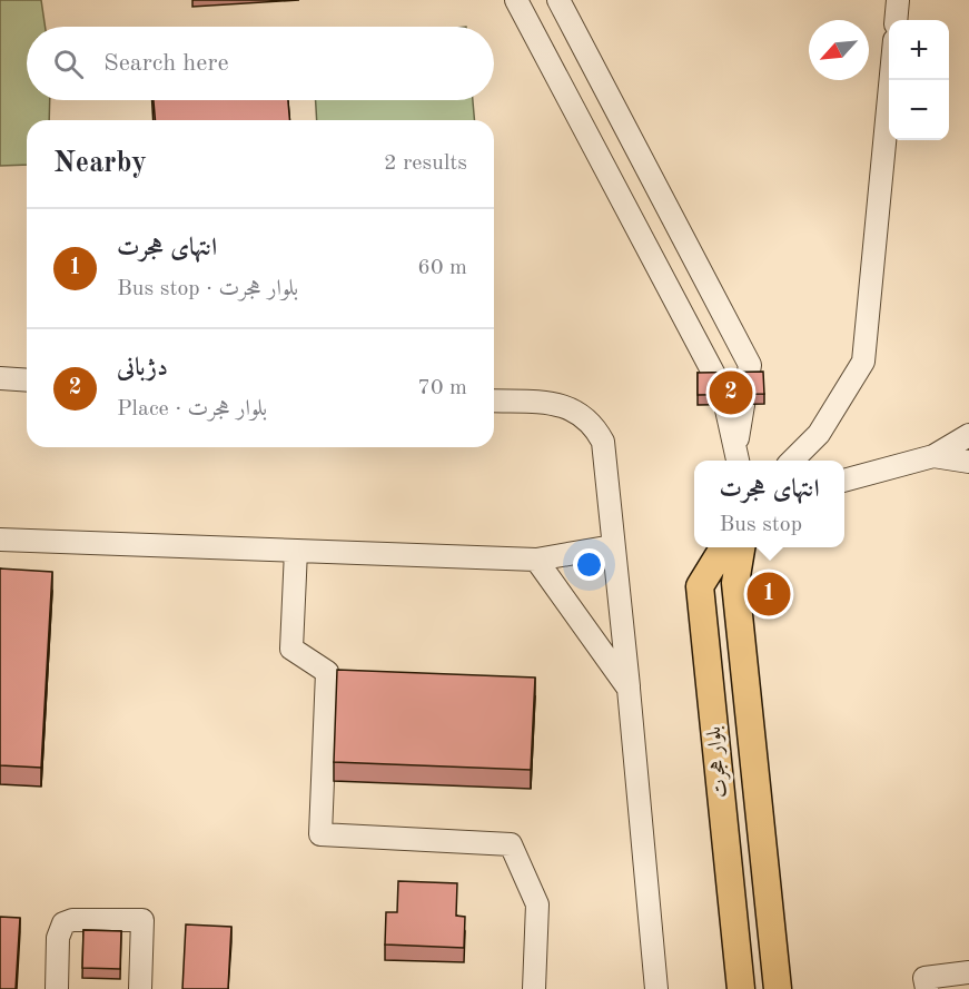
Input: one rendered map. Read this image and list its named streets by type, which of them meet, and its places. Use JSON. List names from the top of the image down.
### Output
{
  "streets": {
    "main road": ["بلوار هجرت"]
  },
  "north": "bottom left",
  "page": {
    "map_buttons": ["+", "−"],
    "search": "Search here",
    "heading": ["Nearby", "2 results"],
    "list": [
      {
        "mark": "1",
        "name": "انتهای هجرت",
        "note": "Bus stop · بلوار هجرت",
        "value": "60 m"
      },
      {
        "mark": "2",
        "name": "دژبانی",
        "note": "Place · بلوار هجرت",
        "value": "70 m"
      }
    ],
    "pins": ["2", "1"],
    "popup": ["انتهای هجرت", "Bus stop"]
  }
}
